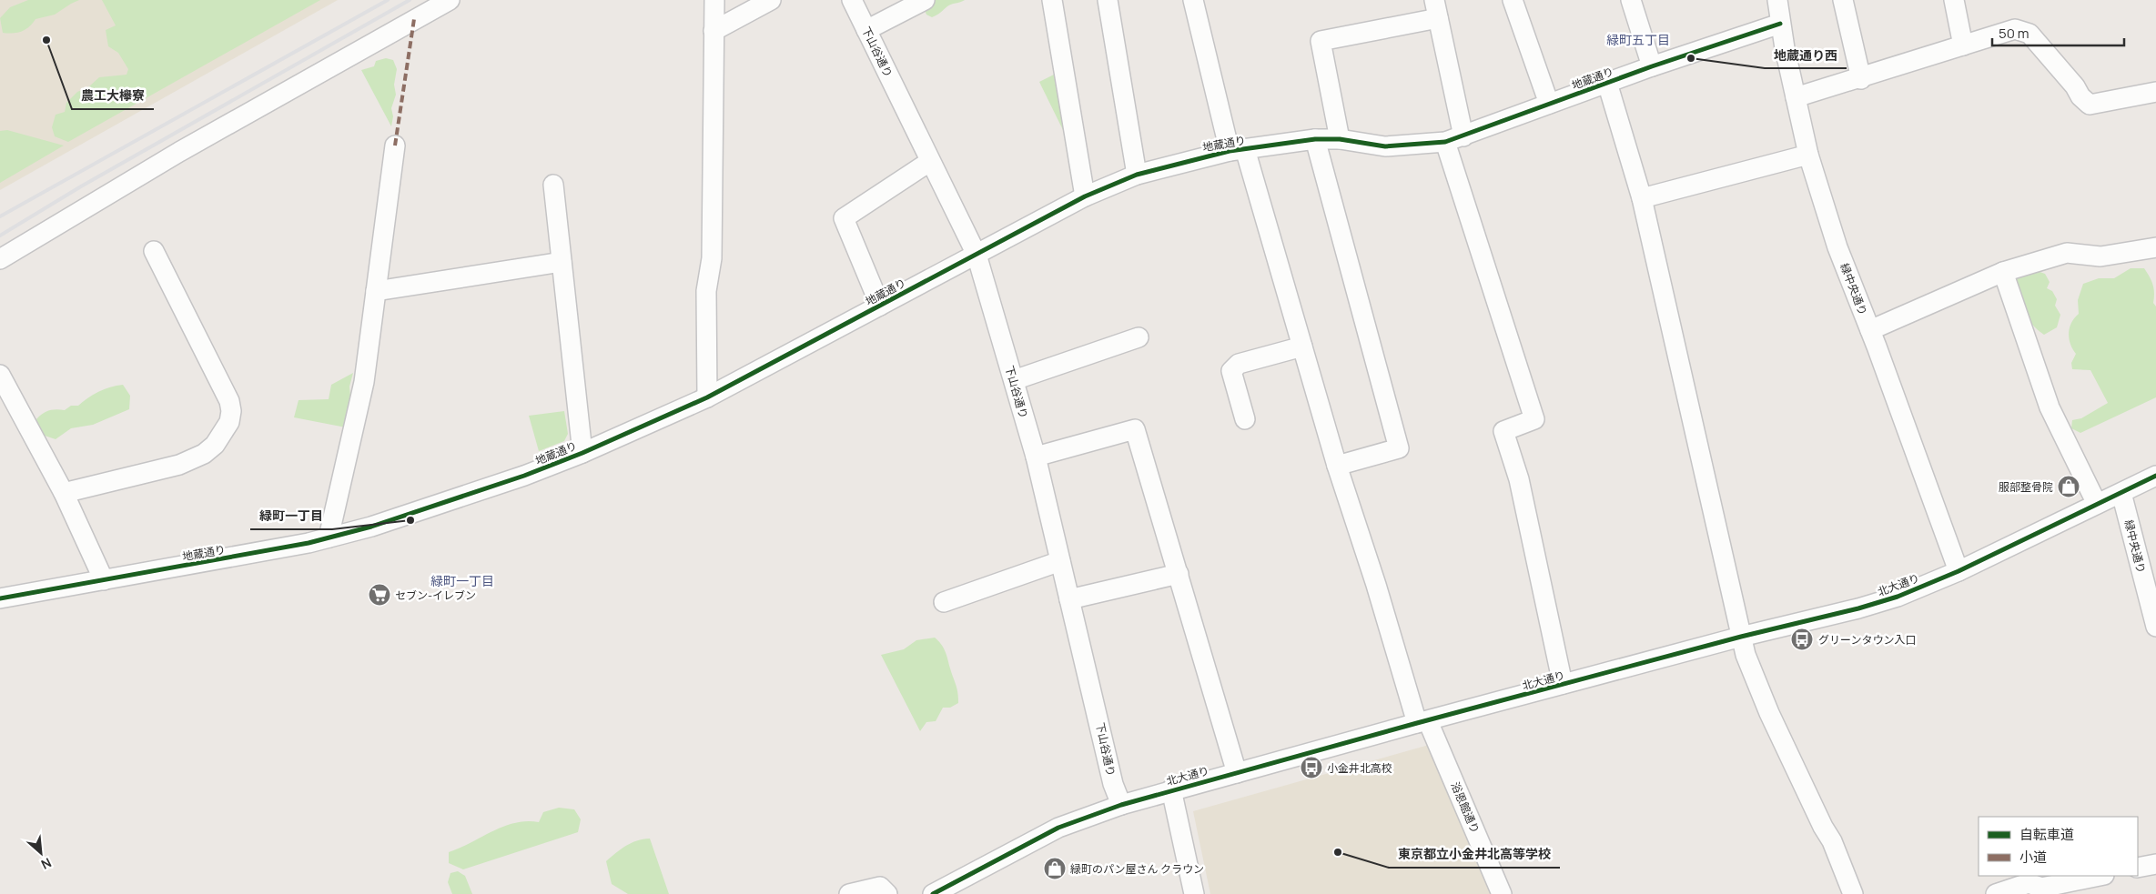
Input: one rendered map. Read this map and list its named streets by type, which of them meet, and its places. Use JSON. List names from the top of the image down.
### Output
{
  "streets": {
    "street": [
      "下山谷通り",
      "地蔵通り",
      "緑中央通り",
      "北大通り",
      "浴恩館通り"
    ]
  },
  "crossings": [
    ["下山谷通り", "地蔵通り"],
    ["下山谷通り", "北大通り"],
    ["地蔵通り", "緑中央通り"],
    ["地蔵通り", "浴恩館通り"],
    ["緑中央通り", "北大通り"],
    ["北大通り", "浴恩館通り"]
  ],
  "districts": ["緑町五丁目", "緑町一丁目"],
  "places": {
    "other": [
      "農工大欅寮",
      "地蔵通り西",
      "緑町一丁目",
      "東京都立小金井北高等学校"
    ],
    "shop": ["服部整骨院", "緑町のパン屋さん クラウン"],
    "supermarket": ["セブン-イレブン"],
    "bus stop": ["グリーンタウン入口", "小金井北高校"]
  },
  "legend": ["自転車道", "小道"],
  "scale_bar": "50 m",
  "north": "bottom right"
}
